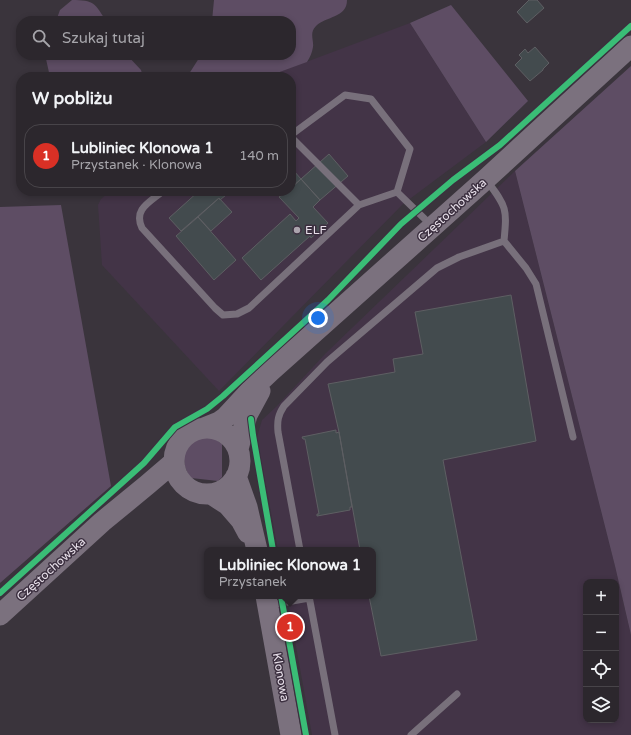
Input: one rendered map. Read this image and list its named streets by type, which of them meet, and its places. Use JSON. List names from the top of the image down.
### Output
{
  "streets": {
    "main road": ["Częstochowska", "Klonowa"]
  },
  "places": ["ELF"],
  "page": {
    "search": "Szukaj tutaj",
    "heading": "W pobliżu",
    "list": [
      {
        "mark": "1",
        "name": "Lubliniec Klonowa 1",
        "note": "Przystanek · Klonowa",
        "value": "140 m"
      }
    ],
    "popup": ["Lubliniec Klonowa 1", "Przystanek"],
    "map_buttons": ["+", "−"],
    "pins": "1"
  }
}
